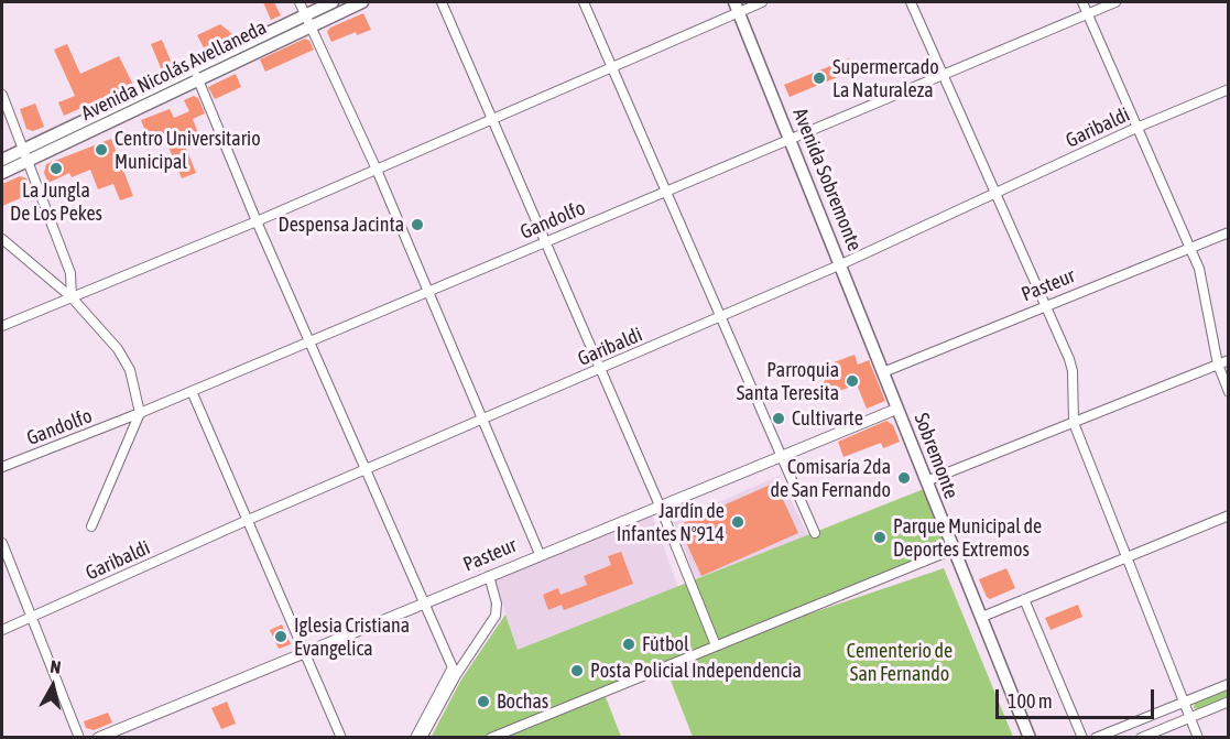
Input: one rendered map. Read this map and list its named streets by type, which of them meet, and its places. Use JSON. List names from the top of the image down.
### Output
{
  "streets": {
    "main road": ["Avenida Nicolás Avellaneda", "Avenida Sobremonte", "Sobremonte"],
    "street": ["Garibaldi", "Gandolfo", "Pasteur"]
  },
  "crossings": [
    ["Garibaldi", "Avenida Sobremonte"],
    ["Avenida Sobremonte", "Gandolfo"],
    ["Avenida Sobremonte", "Pasteur"],
    ["Avenida Sobremonte", "Sobremonte"],
    ["Pasteur", "Sobremonte"]
  ],
  "parks": ["Cementerio de San Fernando"],
  "places": [
    "Supermercado La Naturaleza",
    "Centro Universitario Municipal",
    "La Jungla De Los Pekes",
    "Despensa Jacinta",
    "Parroquia Santa Teresita",
    "Cultivarte",
    "Comisaría 2da de San Fernando",
    "Jardín de Infantes Nº914",
    "Parque Municipal de Deportes Extremos",
    "Iglesia Cristiana Evangelica",
    "Fútbol",
    "Posta Policial Independencia",
    "Bochas"
  ],
  "scale_bar": "100 m",
  "north": "top"
}
